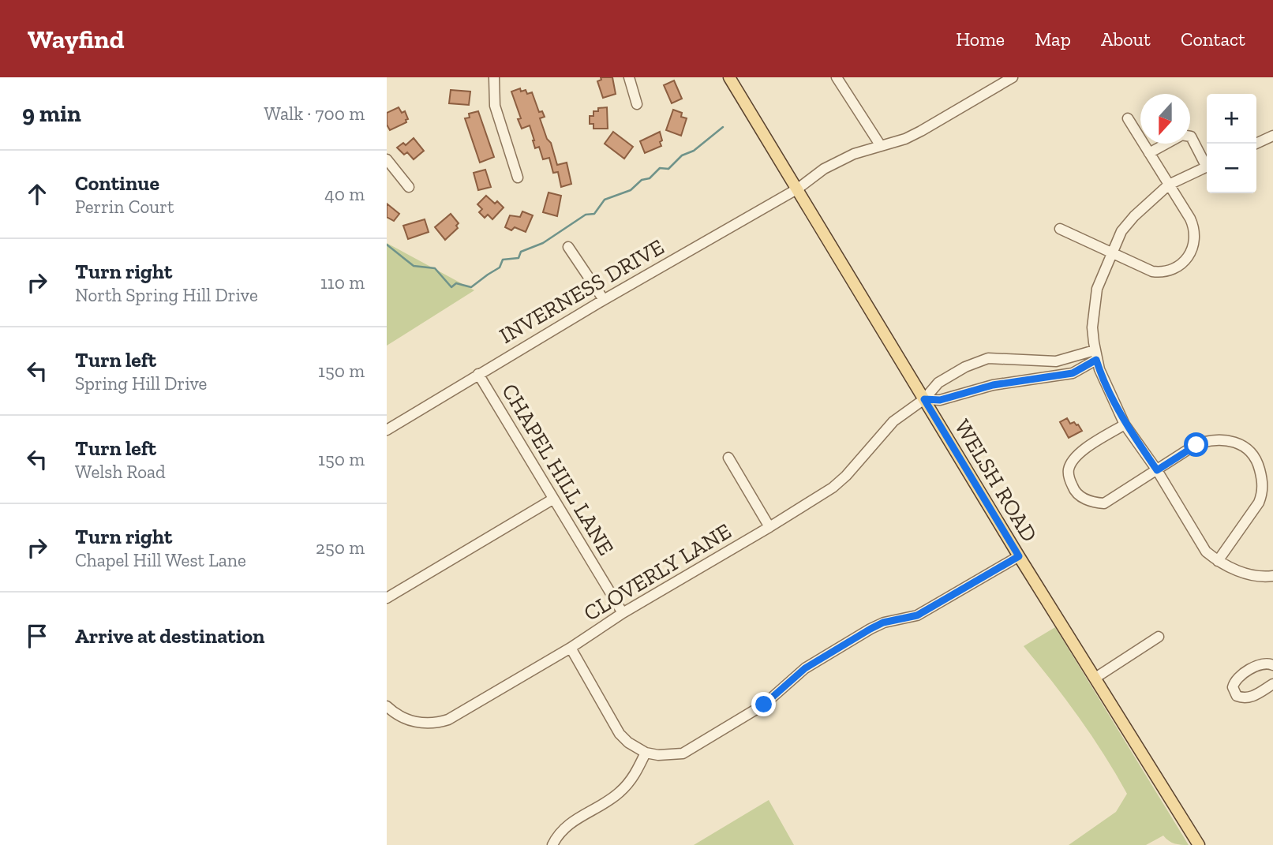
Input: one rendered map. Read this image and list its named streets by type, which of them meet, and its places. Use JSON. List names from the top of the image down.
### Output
{
  "streets": {
    "main road": ["WELSH ROAD"],
    "street": ["INVERNESS DRIVE", "CHAPEL HILL LANE", "CLOVERLY LANE"]
  },
  "crossings": [
    ["INVERNESS DRIVE", "CHAPEL HILL LANE"],
    ["INVERNESS DRIVE", "WELSH ROAD"],
    ["CHAPEL HILL LANE", "CLOVERLY LANE"],
    ["WELSH ROAD", "CLOVERLY LANE"]
  ],
  "north": "bottom",
  "page": {
    "header": "Wayfind",
    "nav": [
      "Home",
      "Map",
      "About",
      "Contact"
    ],
    "heading": ["9 min", "Walk · 700 m"],
    "map_buttons": ["+", "−"],
    "list": [
      ["Continue", "Perrin Court", "40 m"],
      ["Turn right", "North Spring Hill Drive", "110 m"],
      ["Turn left", "Spring Hill Drive", "150 m"],
      ["Turn left", "Welsh Road", "150 m"],
      ["Turn right", "Chapel Hill West Lane", "250 m"],
      "Arrive at destination"
    ]
  }
}
